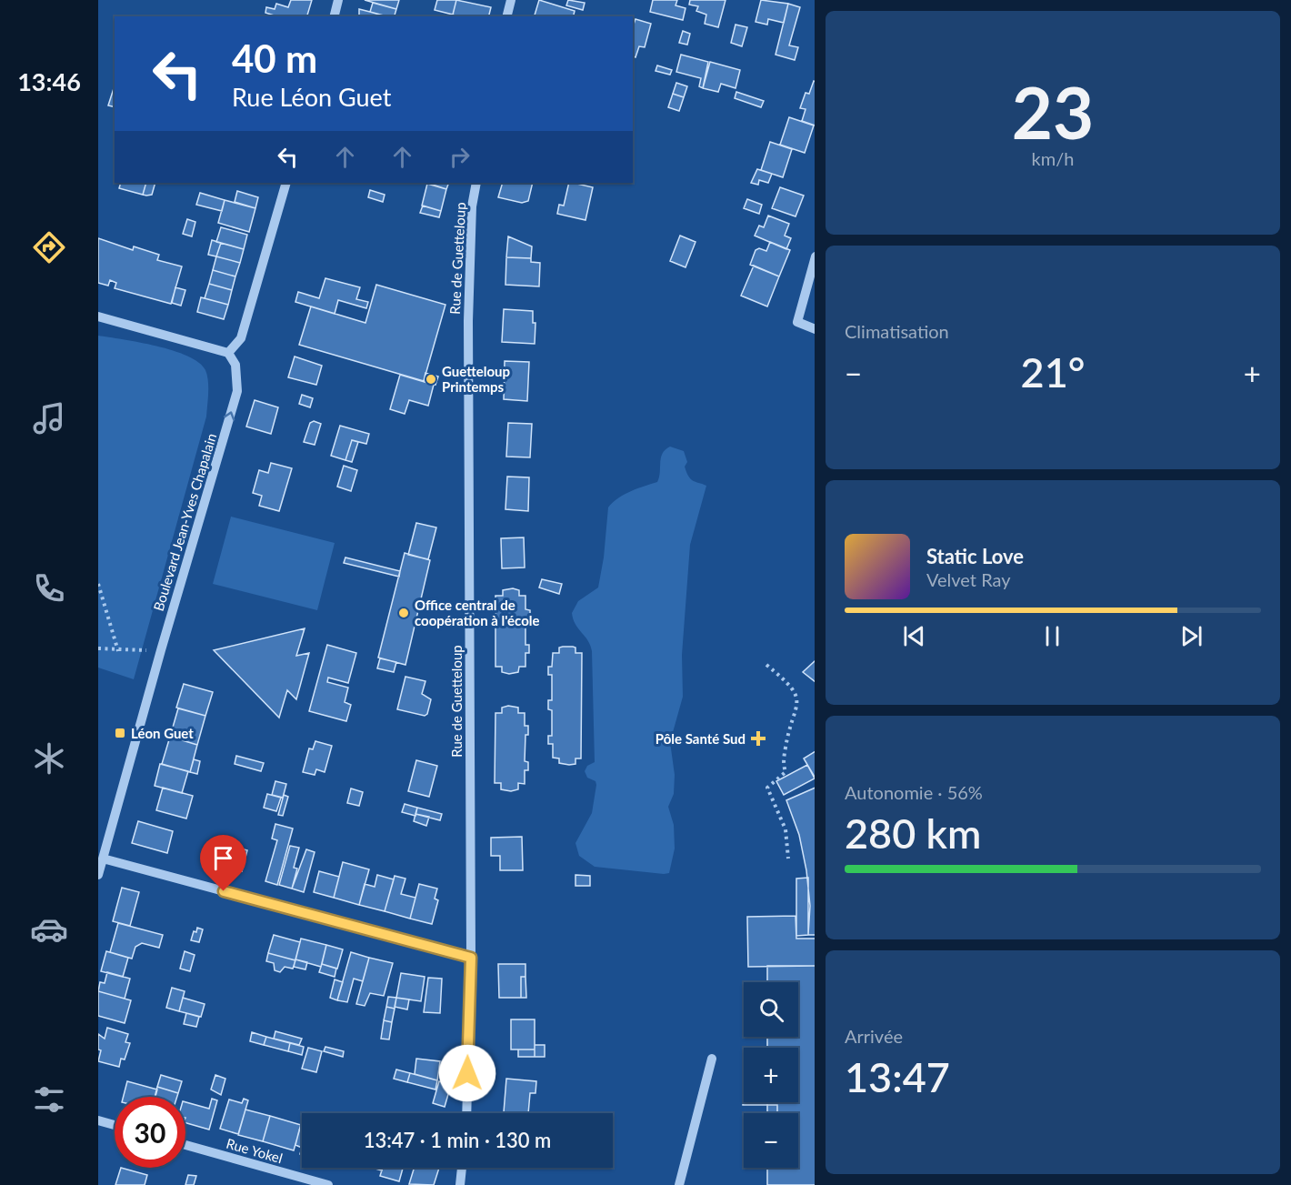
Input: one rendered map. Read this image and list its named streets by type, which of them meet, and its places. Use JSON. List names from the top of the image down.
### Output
{
  "streets": {
    "street": ["Rue de Guetteloup", "Boulevard Jean-Yves Chapalain", "Rue Yokel"]
  },
  "one_way": ["Boulevard Jean-Yves Chapalain"],
  "places": {
    "other": ["Guetteloup Printemps", "Office central de coopération à l'école"],
    "transit": ["Léon Guet"],
    "health": ["Pôle Santé Sud"]
  },
  "page": {
    "tabs": "13:46",
    "tile": [
      ["23", "km/h"],
      "Climatisation",
      ["Autonomie · 56%", "280 km"],
      ["Arrivée", "13:47"]
    ],
    "turn": ["40 m", "Rue Léon Guet"],
    "heat": ["−", "21°", "+"],
    "song": ["Static Love", "Velvet Ray"],
    "map_buttons": ["+", "−"],
    "limit": "30",
    "trip": "13:47 · 1 min · 130 m"
  }
}
